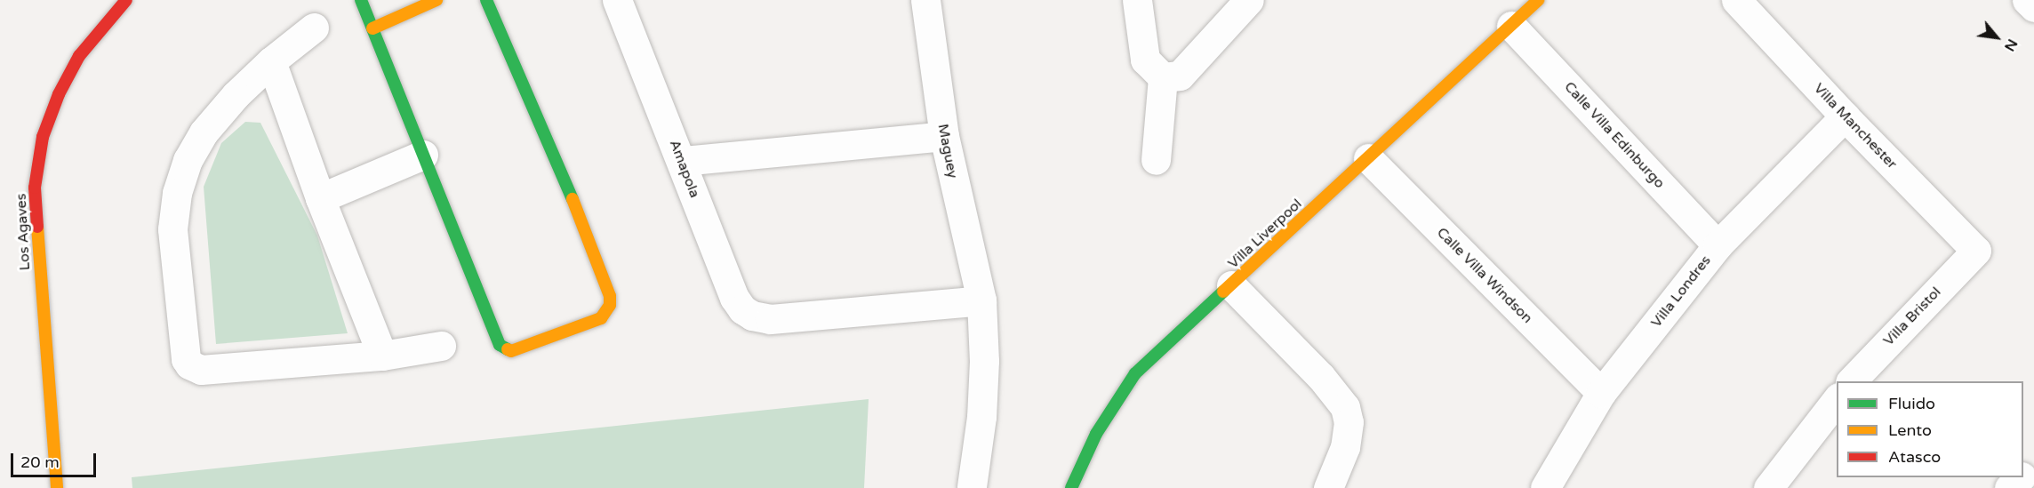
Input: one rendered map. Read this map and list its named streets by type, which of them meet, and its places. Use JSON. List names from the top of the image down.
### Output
{
  "streets": {
    "street": [
      "Villa Manchester",
      "Calle Villa Edinburgo",
      "Maguey",
      "Amapola",
      "Los Agaves",
      "Villa Liverpool",
      "Calle Villa Windson",
      "Villa Londres",
      "Villa Bristol"
    ]
  },
  "crossings": [
    ["Villa Manchester", "Villa Londres"],
    ["Villa Manchester", "Villa Bristol"],
    ["Calle Villa Edinburgo", "Villa Liverpool"],
    ["Calle Villa Edinburgo", "Villa Londres"],
    ["Maguey", "Amapola"],
    ["Villa Liverpool", "Calle Villa Windson"],
    ["Calle Villa Windson", "Villa Londres"]
  ],
  "legend": ["Fluido", "Lento", "Atasco"],
  "scale_bar": "20 m",
  "north": "bottom right"
}
